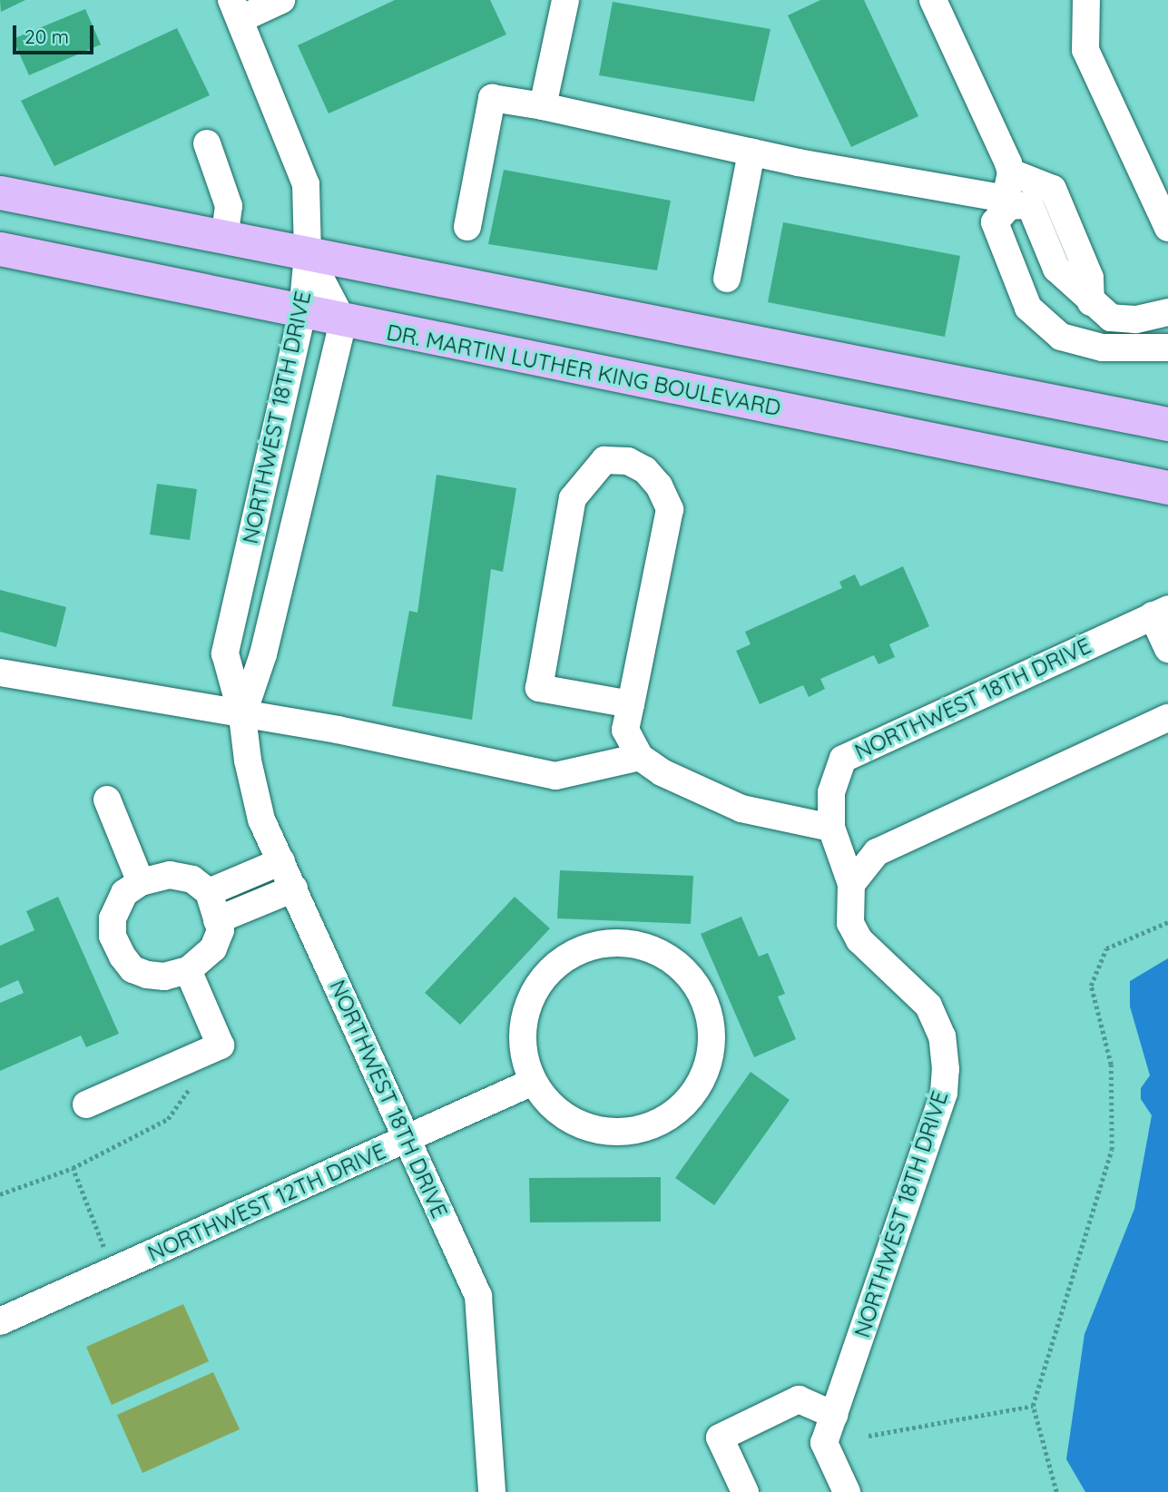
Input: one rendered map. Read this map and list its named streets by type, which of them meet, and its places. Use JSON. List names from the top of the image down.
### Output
{
  "streets": {
    "main road": ["DR. MARTIN LUTHER KING BOULEVARD"],
    "street": ["NORTHWEST 18TH DRIVE", "NORTHWEST 12TH DRIVE"]
  },
  "crossings": [
    ["DR. MARTIN LUTHER KING BOULEVARD", "NORTHWEST 18TH DRIVE"],
    ["NORTHWEST 18TH DRIVE", "NORTHWEST 12TH DRIVE"]
  ],
  "scale_bar": "20 m"
}
